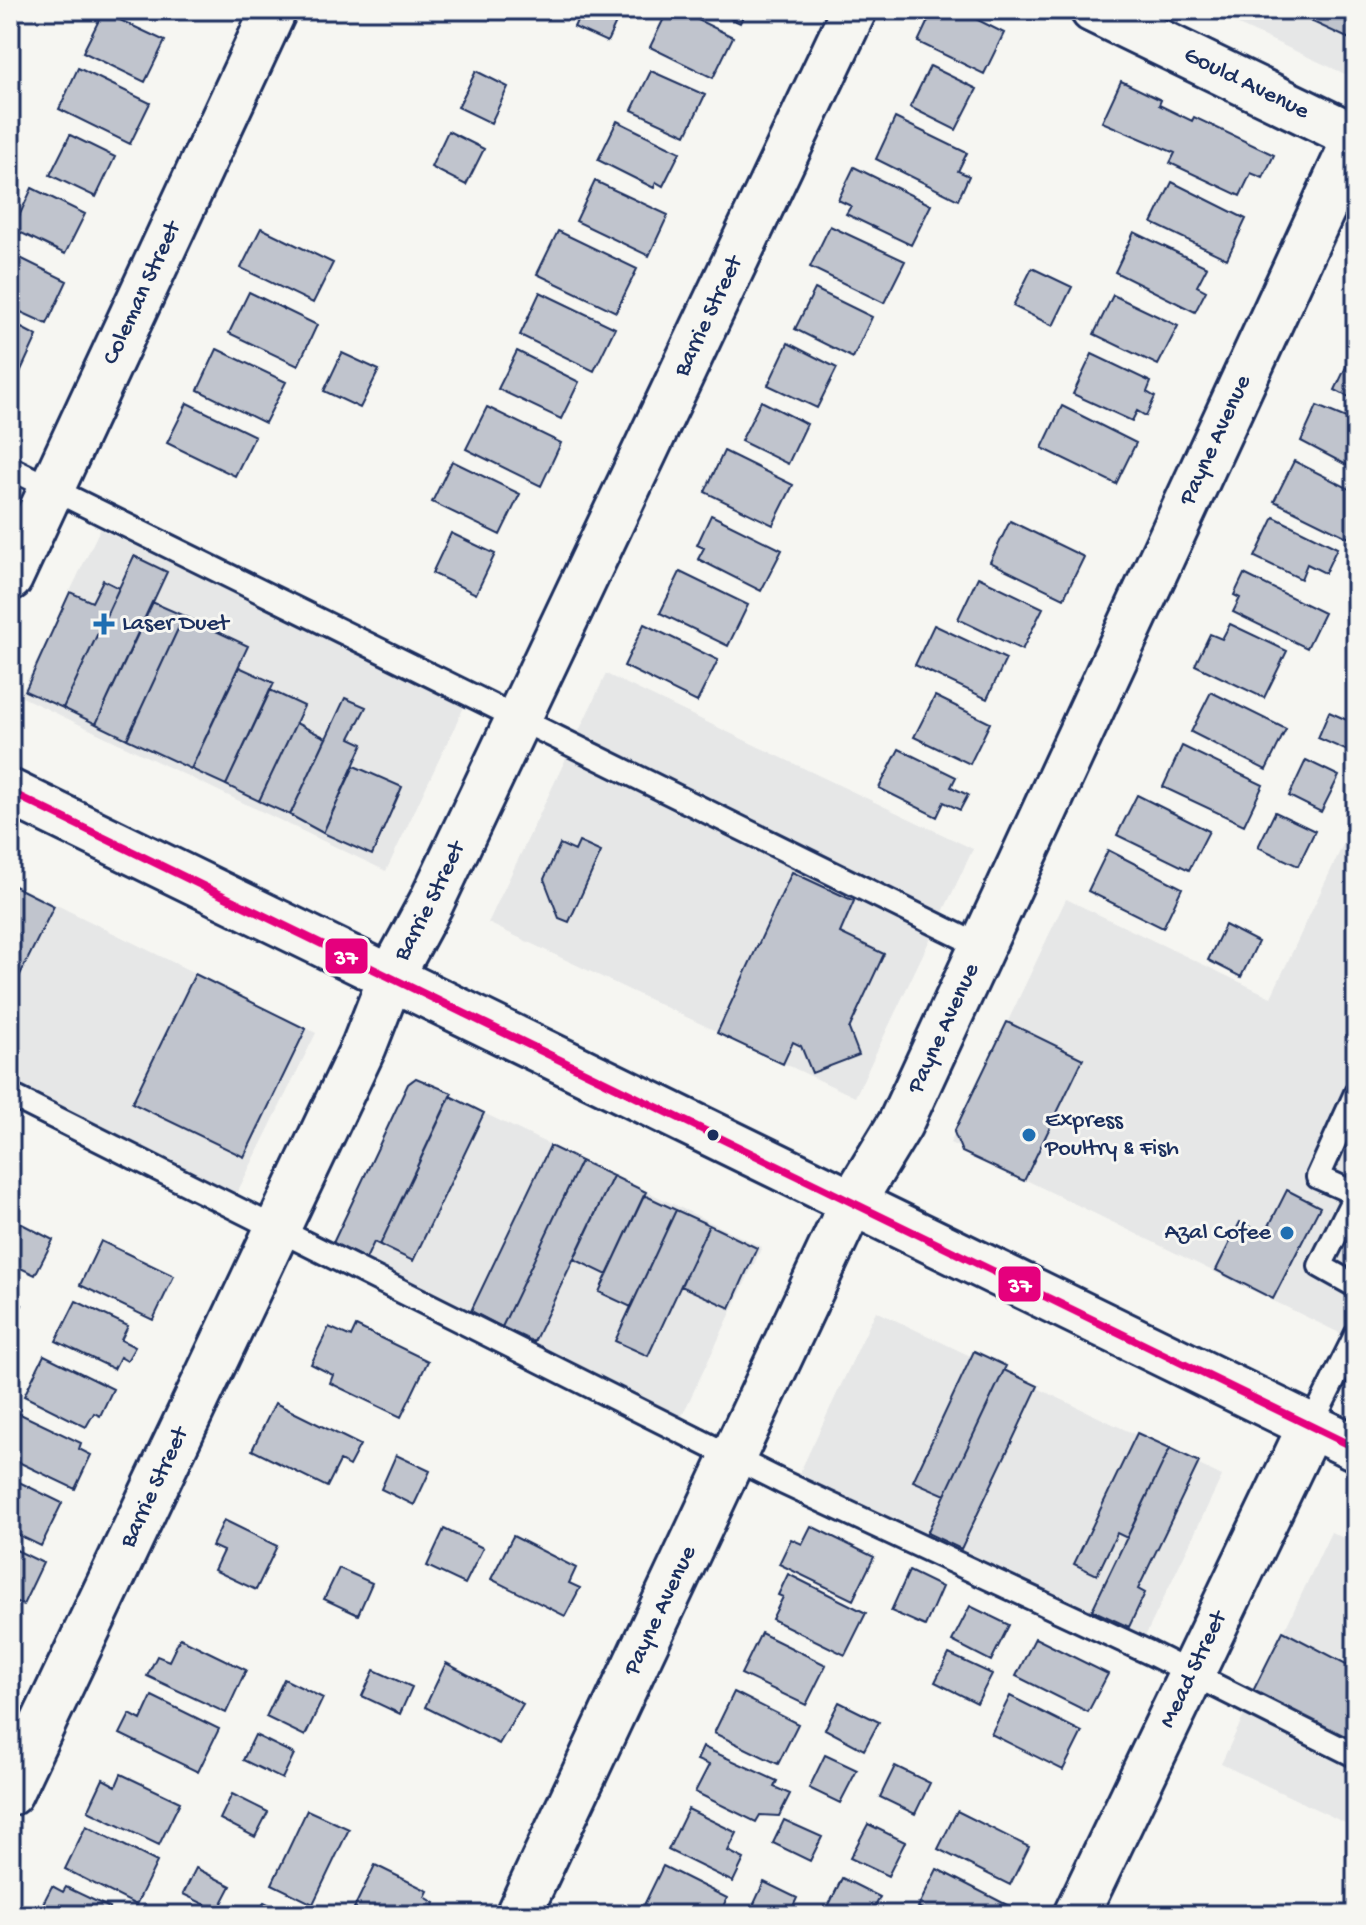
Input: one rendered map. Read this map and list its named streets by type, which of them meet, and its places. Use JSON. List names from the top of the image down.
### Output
{
  "streets": {
    "street": [
      "Gould Avenue",
      "Coleman Street",
      "Barrie Street",
      "Payne Avenue",
      "Mead Street"
    ]
  },
  "crossings": [
    ["Gould Avenue", "Payne Avenue"]
  ],
  "places": {
    "health": ["Laser Duet"],
    "other": ["Express Poultry & Fish", "Azal Cofee"]
  },
  "lines": ["transit line 37"]
}
